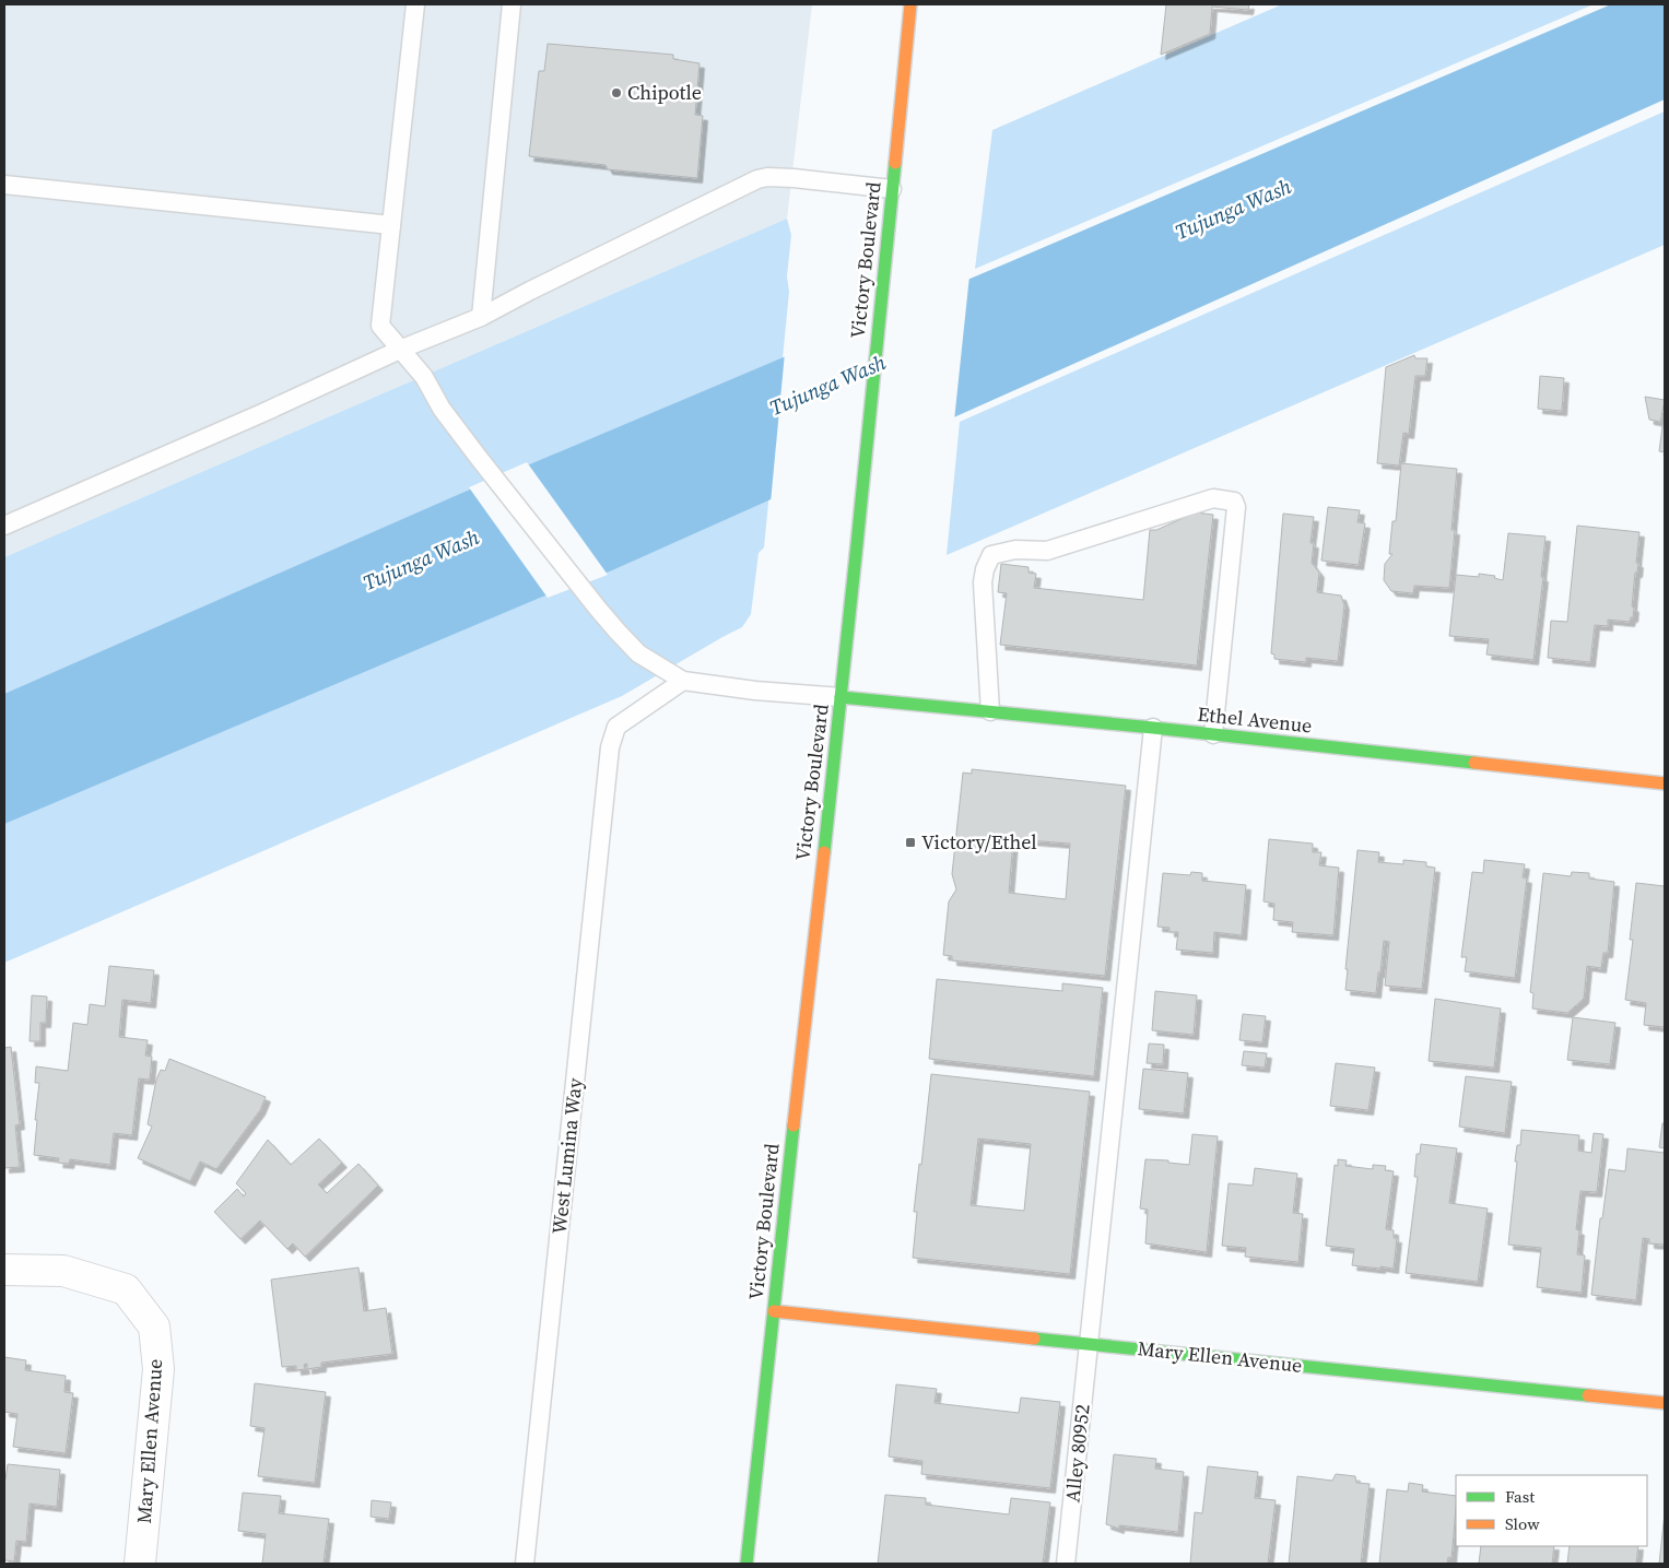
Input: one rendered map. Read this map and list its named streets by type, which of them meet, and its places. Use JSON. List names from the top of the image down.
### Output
{
  "streets": {
    "street": ["Victory Boulevard", "Ethel Avenue", "Mary Ellen Avenue"],
    "lane": ["West Lumina Way", "Alley 80952"]
  },
  "crossings": [
    ["Victory Boulevard", "Ethel Avenue"],
    ["Victory Boulevard", "Mary Ellen Avenue"],
    ["Ethel Avenue", "Alley 80952"],
    ["Mary Ellen Avenue", "Alley 80952"]
  ],
  "water": ["Tujunga Wash"],
  "places": {
    "other": ["Chipotle"],
    "transit": ["Victory/Ethel"]
  },
  "legend": ["Fast", "Slow"]
}
